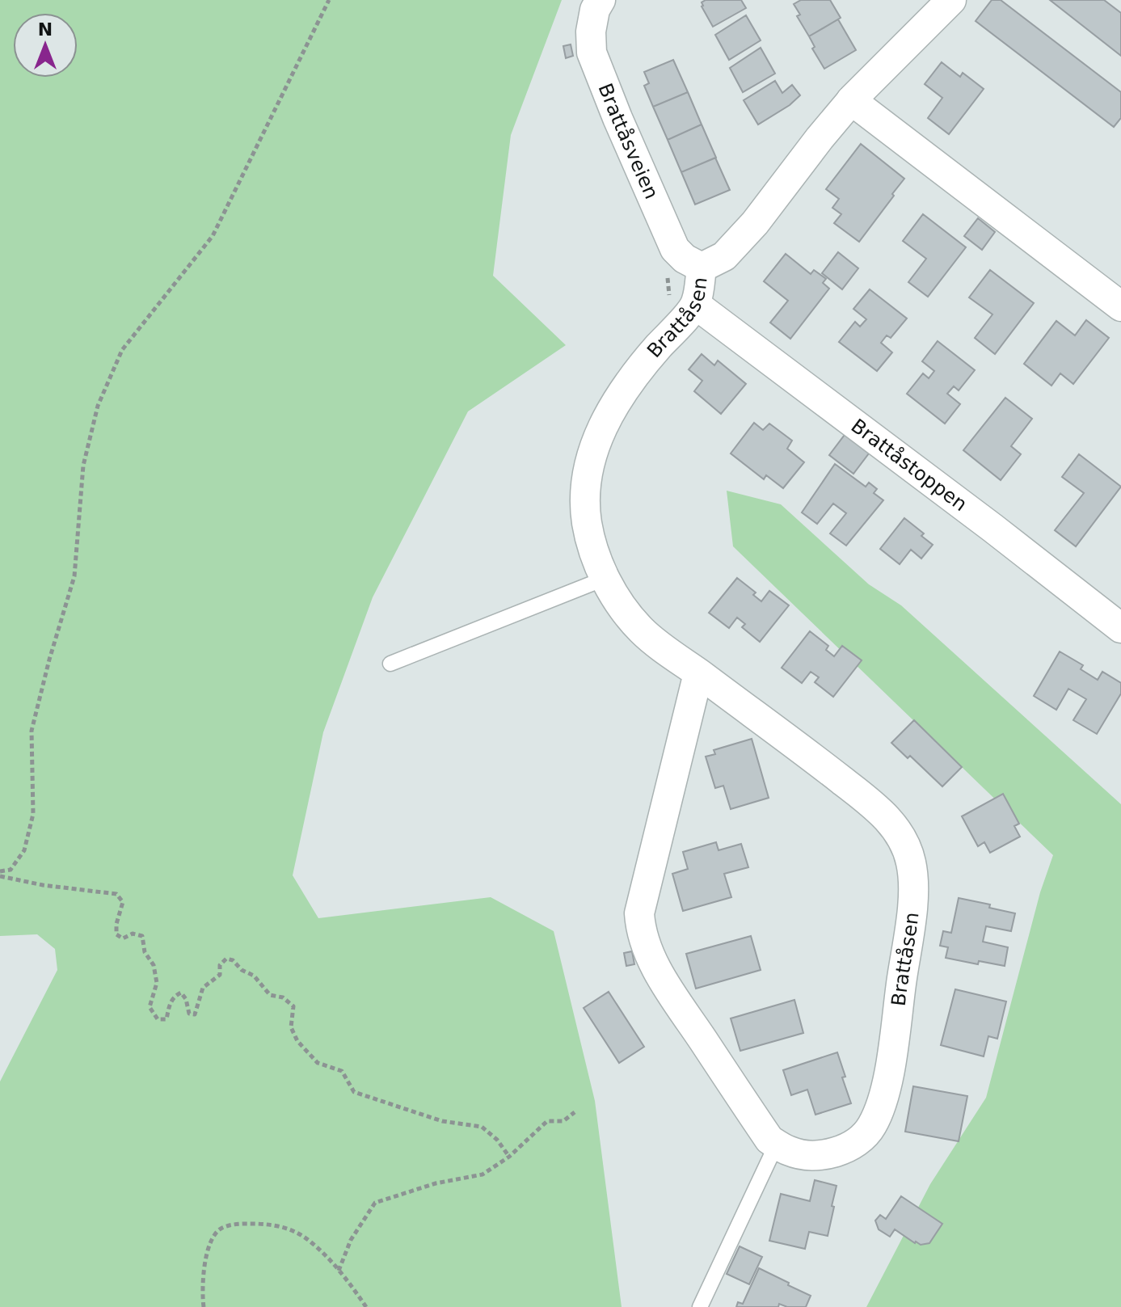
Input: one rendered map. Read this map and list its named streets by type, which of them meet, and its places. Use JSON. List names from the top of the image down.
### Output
{
  "streets": {
    "street": ["Brattåsveien", "Brattåsen", "Brattåstoppen"]
  },
  "crossings": [
    ["Brattåsveien", "Brattåsen"],
    ["Brattåsen", "Brattåstoppen"]
  ],
  "north": "top"
}
